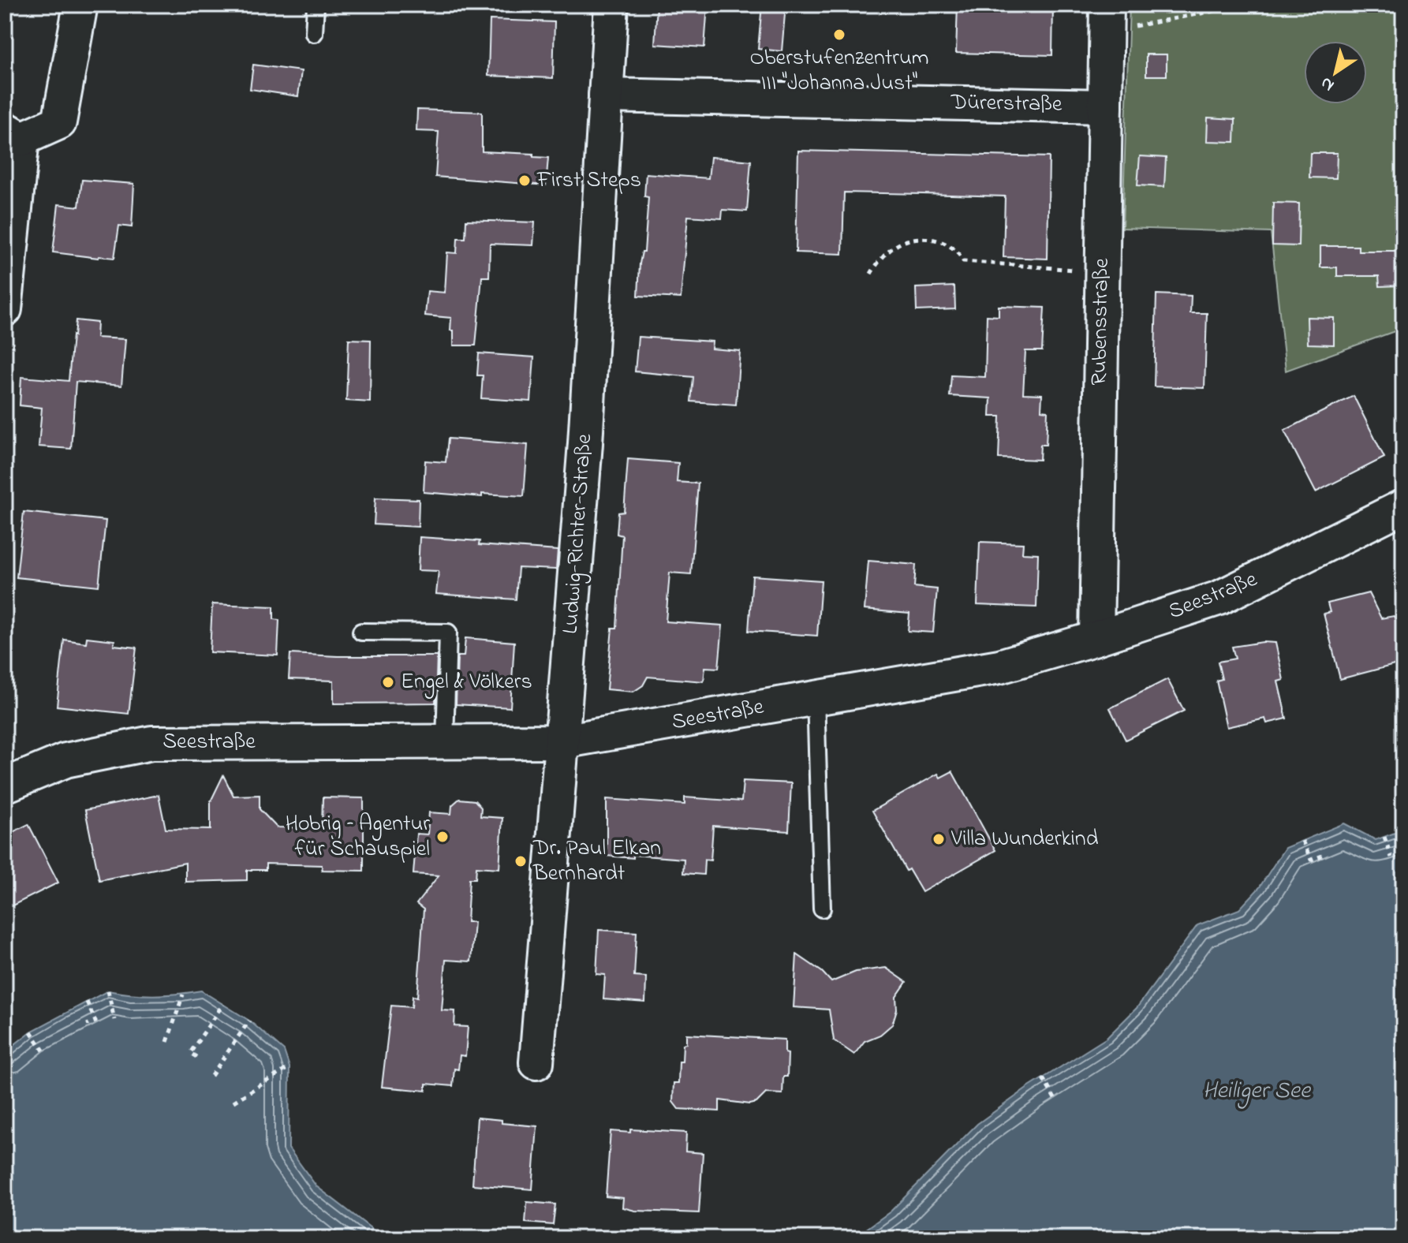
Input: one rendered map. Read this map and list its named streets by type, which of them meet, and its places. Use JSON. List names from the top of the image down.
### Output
{
  "streets": {
    "street": [
      "Dürerstraße",
      "Rubensstraße",
      "Ludwig-Richter-Straße",
      "Seestraße"
    ]
  },
  "crossings": [
    ["Dürerstraße", "Rubensstraße"],
    ["Dürerstraße", "Ludwig-Richter-Straße"],
    ["Rubensstraße", "Seestraße"],
    ["Ludwig-Richter-Straße", "Seestraße"]
  ],
  "water": ["Heiliger See"],
  "places": [
    "Oberstufenzentrum III \"Johanna Just\"",
    "First Steps",
    "Engel & Völkers",
    "Hobrig – Agentur für Schauspiel",
    "Villa Wunderkind",
    "Dr. Paul Elkan Bernhardt"
  ],
  "north": "bottom left"
}
